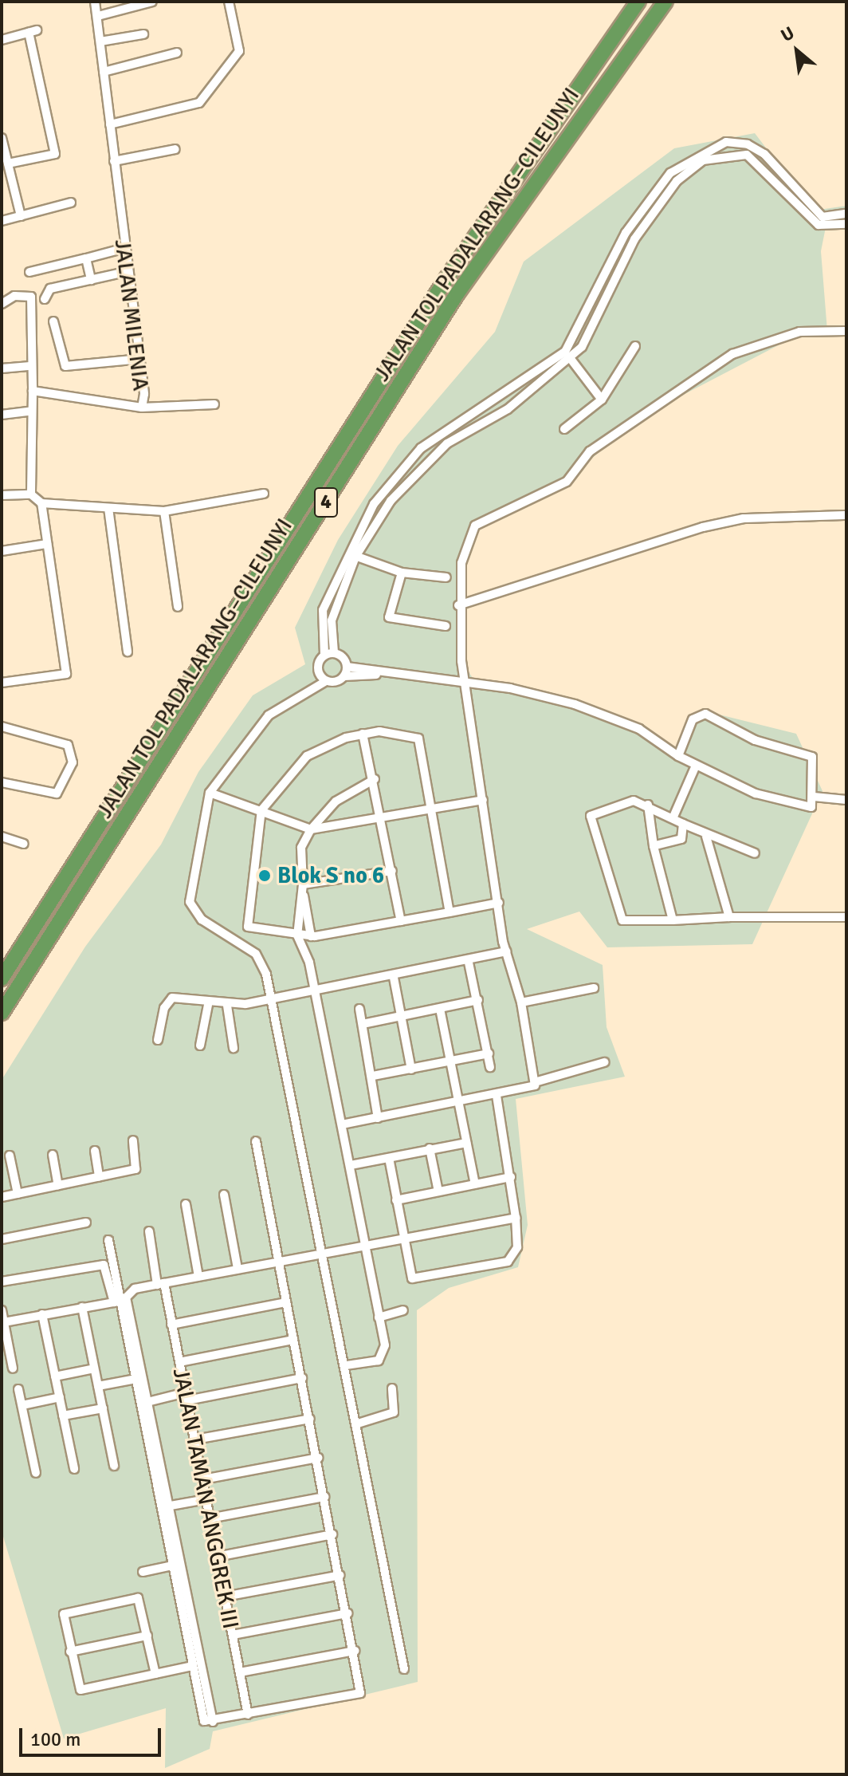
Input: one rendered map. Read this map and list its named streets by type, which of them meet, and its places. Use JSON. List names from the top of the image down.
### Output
{
  "streets": {
    "highway": ["JALAN TOL PADALARANG–CILEUNYI", "4"],
    "street": ["JALAN MILENIA", "JALAN TAMAN ANGGREK III"]
  },
  "places": ["Blok S no 6"],
  "scale_bar": "100 m",
  "north": "top left"
}
